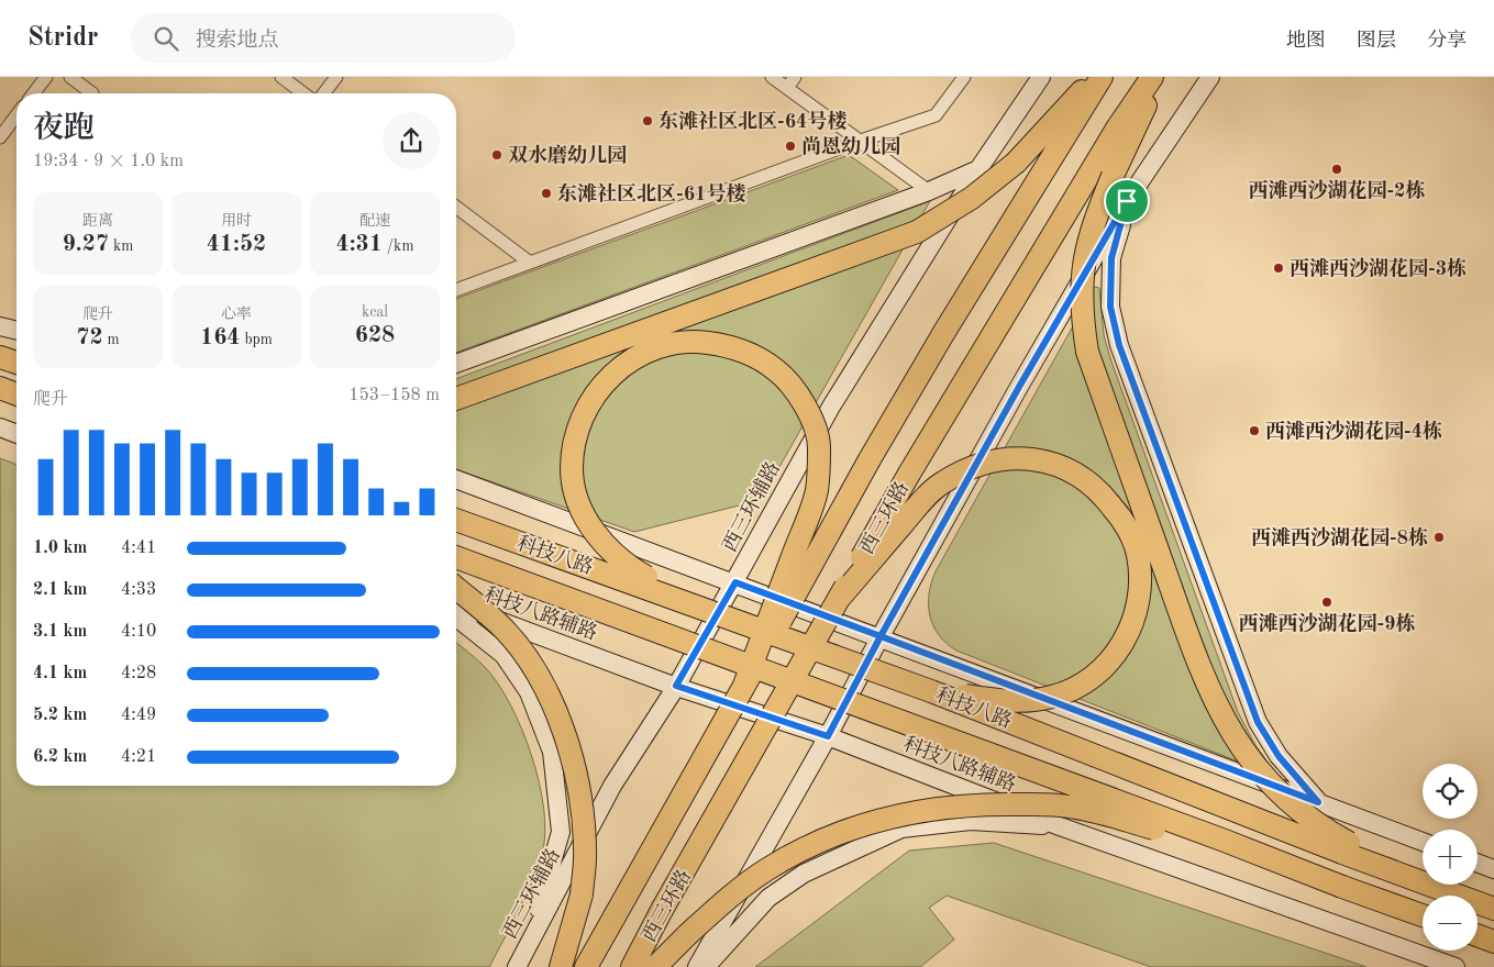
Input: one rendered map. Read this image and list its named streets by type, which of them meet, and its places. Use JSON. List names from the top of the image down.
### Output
{
  "streets": {
    "highway": ["西三环路", "科技八路"],
    "main road": ["西三环辅路", "科技八路辅路"]
  },
  "crossings": [
    ["西三环辅路", "科技八路辅路"]
  ],
  "places": [
    "东滩社区北区-64号楼",
    "尚恩幼儿园",
    "双水磨幼儿园",
    "西滩西沙湖花园-2栋",
    "东滩社区北区-61号楼",
    "西滩西沙湖花园-3栋",
    "西滩西沙湖花园-4栋",
    "西滩西沙湖花园-8栋",
    "西滩西沙湖花园-9栋"
  ],
  "page": {
    "header": "Stridr",
    "search": "搜索地点",
    "nav": ["地图", "图层", "分享"],
    "heading": ["夜跑", "19:34 · 9 × 1.0 km"],
    "stats": [
      ["距离", "9.27 km"],
      ["用时", "41:52"],
      ["配速", "4:31 /km"],
      ["爬升", "72 m"],
      ["心率", "164 bpm"],
      ["kcal", "628"]
    ],
    "chart": ["爬升", "153–158 m"],
    "list": [
      {
        "name": "1.0 km",
        "note": "4:41"
      },
      {
        "name": "2.1 km",
        "note": "4:33"
      },
      {
        "name": "3.1 km",
        "note": "4:10"
      },
      {
        "name": "4.1 km",
        "note": "4:28"
      },
      {
        "name": "5.2 km",
        "note": "4:49"
      },
      {
        "name": "6.2 km",
        "note": "4:21"
      }
    ],
    "map_buttons": ["+", "−"]
  }
}
